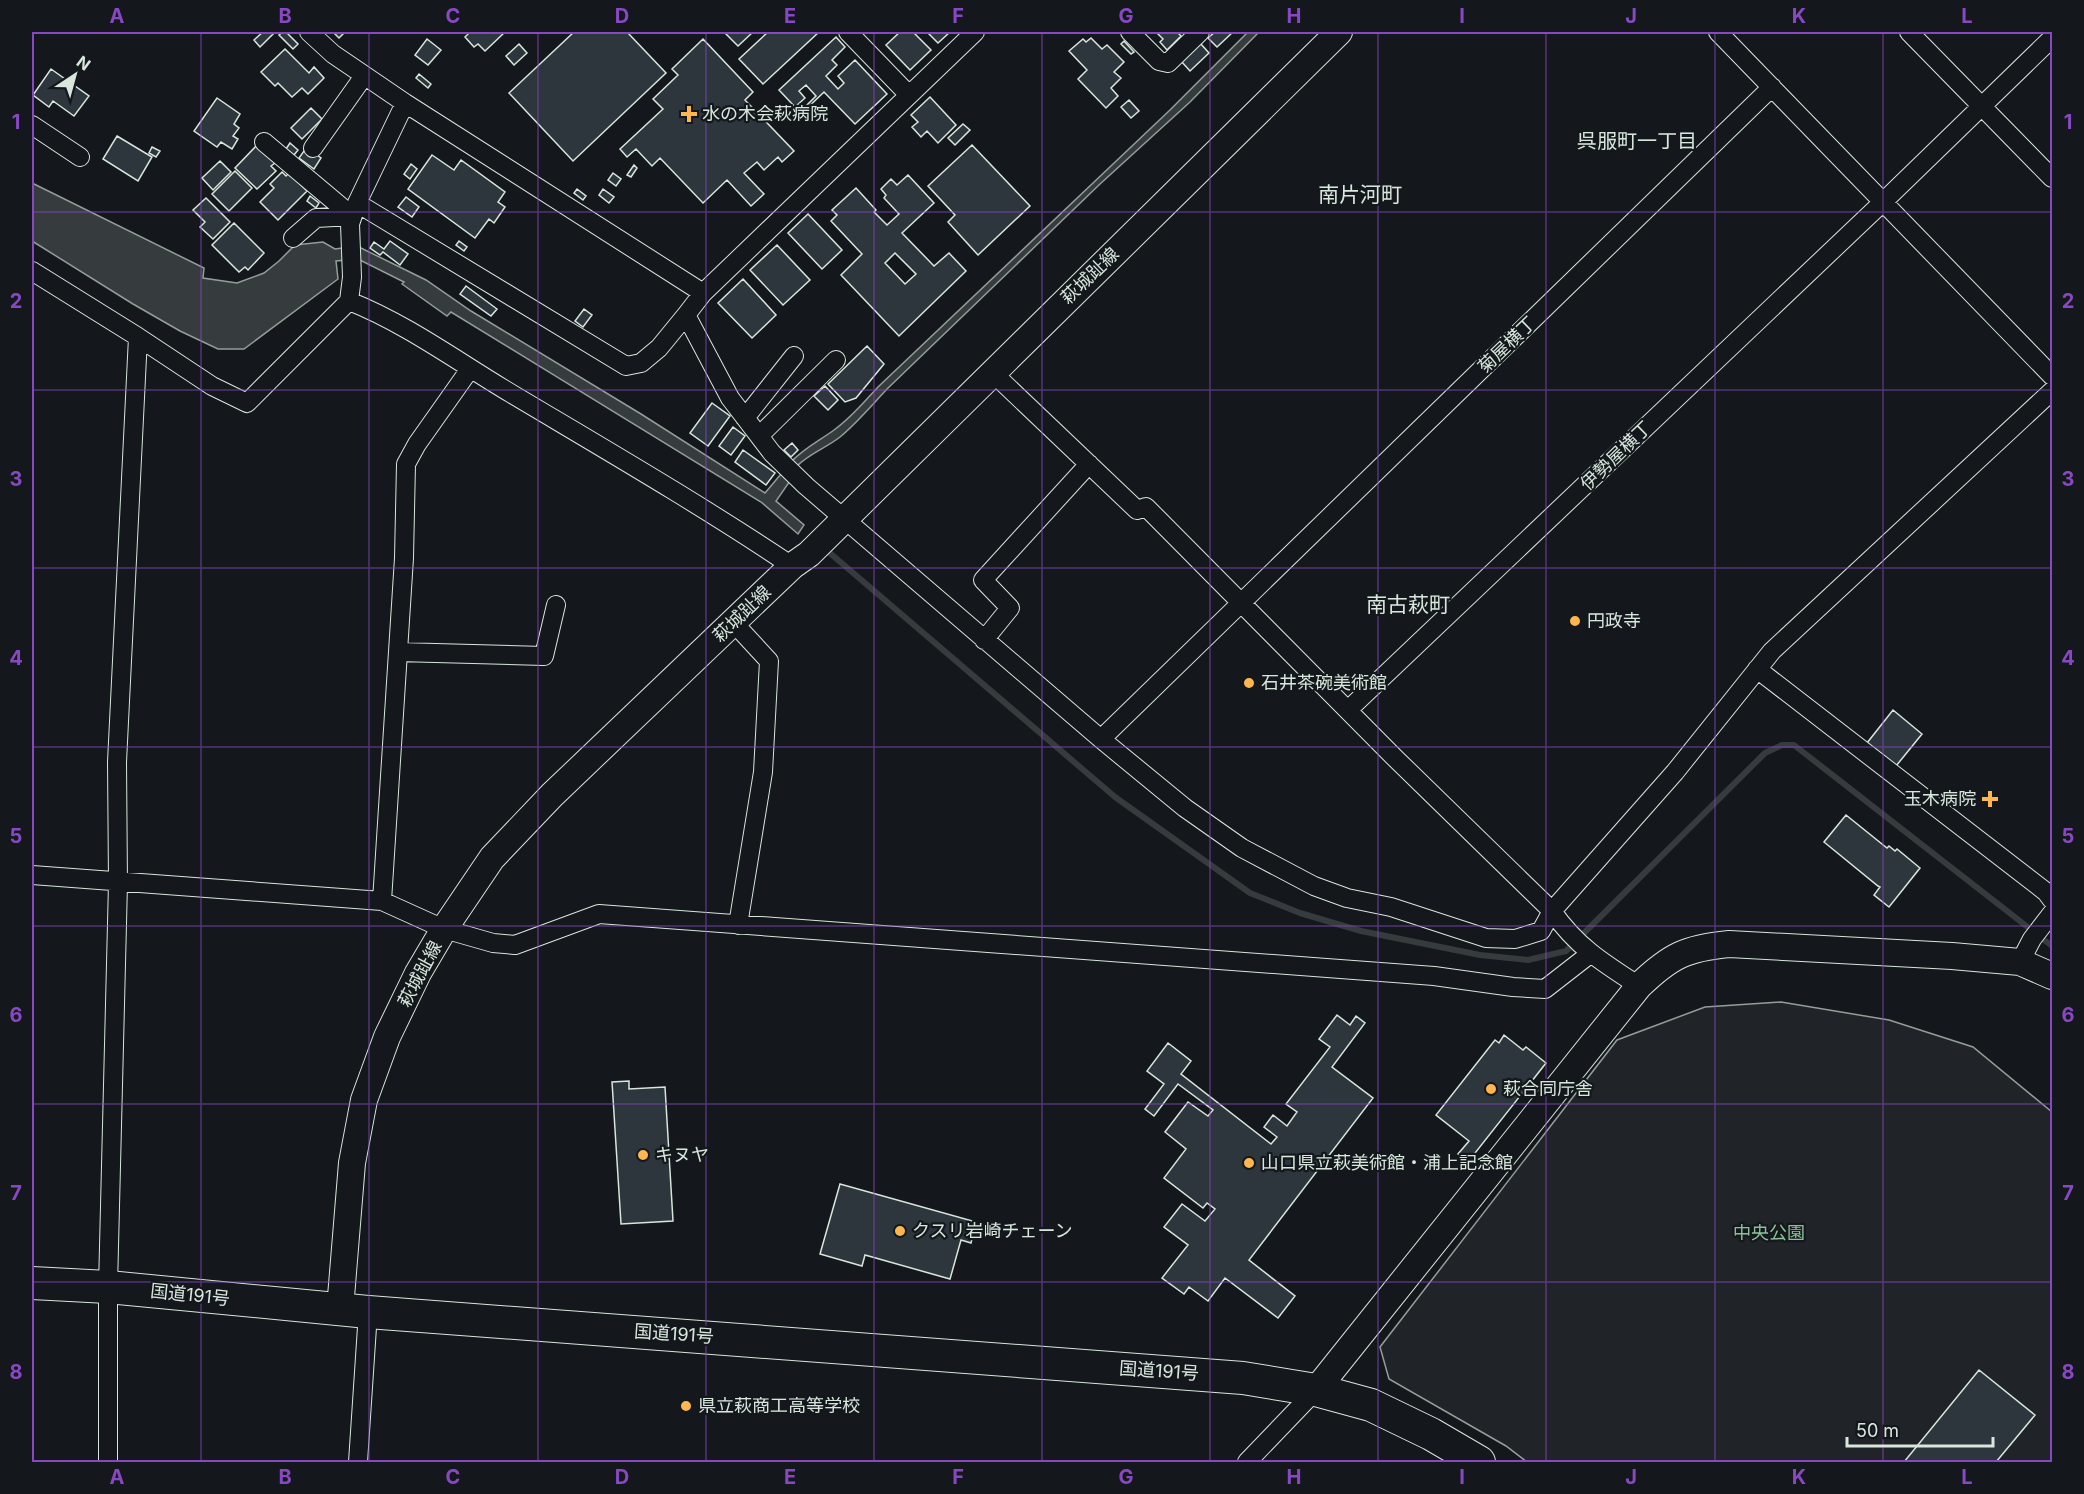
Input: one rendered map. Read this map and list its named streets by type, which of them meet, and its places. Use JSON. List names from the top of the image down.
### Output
{
  "streets": {
    "highway": ["国道191号"],
    "main road": ["萩城趾線"],
    "street": ["菊屋横丁", "伊勢屋横丁"]
  },
  "crossings": [
    ["萩城趾線", "国道191号"]
  ],
  "districts": ["呉服町一丁目", "南片河町", "南古萩町"],
  "parks": ["中央公園"],
  "places": {
    "health": ["水の木会萩病院", "玉木病院"],
    "other": [
      "円政寺",
      "石井茶碗美術館",
      "萩合同庁舎",
      "キヌヤ",
      "山口県立萩美術館・浦上記念館",
      "クスリ岩崎チェーン",
      "県立萩商工高等学校"
    ]
  },
  "scale_bar": "50 m",
  "north": "top right",
  "grid": {
    "columns": [
      "A",
      "B",
      "C",
      "D",
      "E",
      "F",
      "G",
      "H",
      "I",
      "J",
      "K",
      "L"
    ],
    "rows": [
      "1",
      "2",
      "3",
      "4",
      "5",
      "6",
      "7",
      "8"
    ]
  }
}
